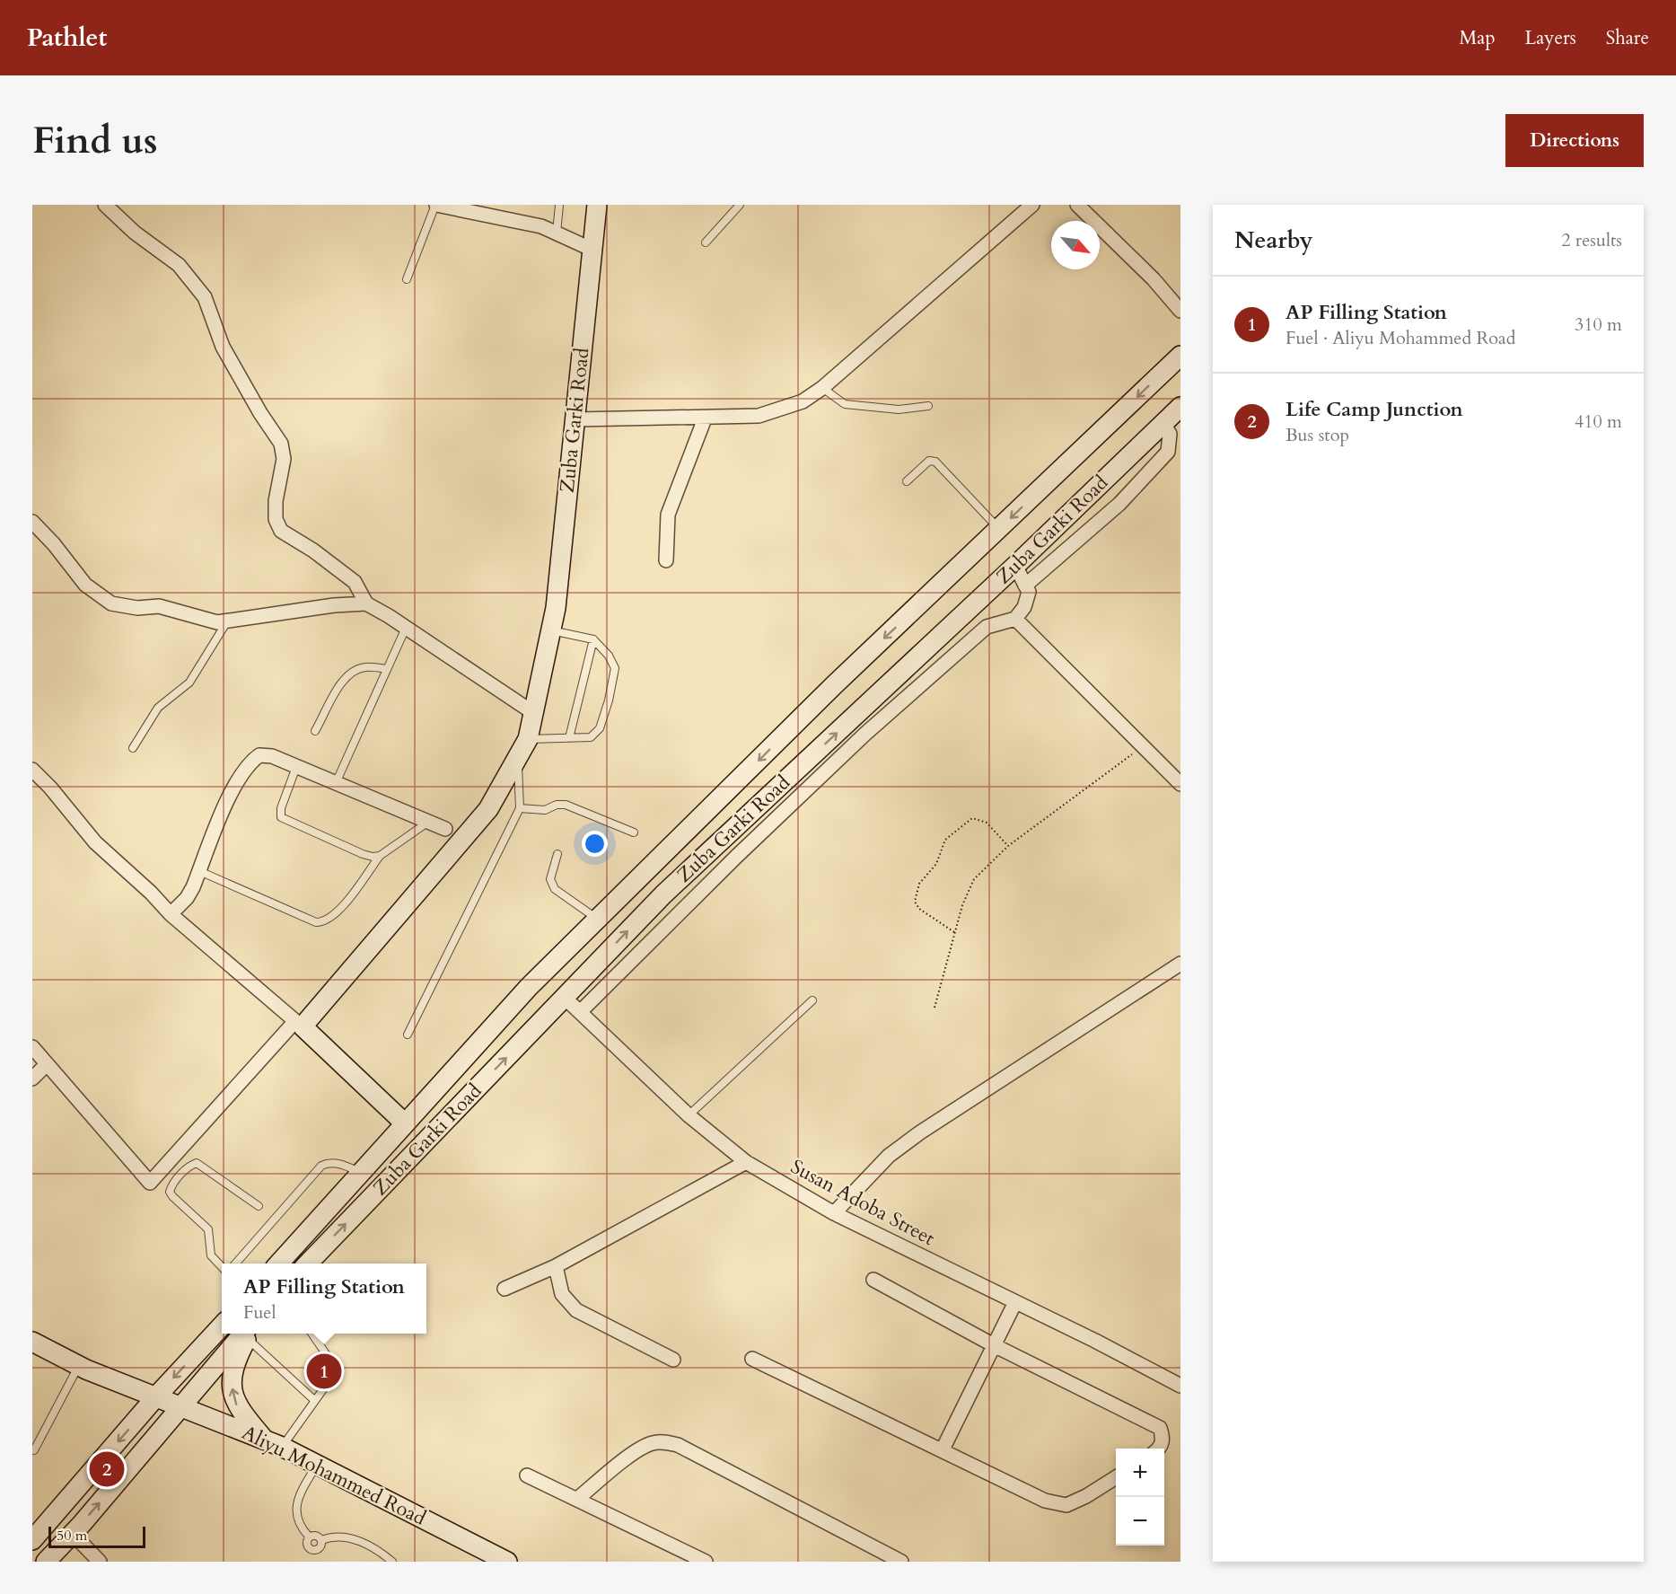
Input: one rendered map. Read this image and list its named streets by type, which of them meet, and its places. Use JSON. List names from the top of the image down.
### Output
{
  "streets": {
    "main road": ["Zuba Garki Road", "Aliyu Mohammed Road"],
    "street": ["Susan Adoba Street"]
  },
  "crossings": [
    ["Zuba Garki Road", "Susan Adoba Street"]
  ],
  "scale_bar": "50 m",
  "north": "bottom right",
  "page": {
    "header": "Pathlet",
    "nav": ["Map", "Layers", "Share"],
    "buttons": "Directions",
    "title": "Find us",
    "heading": ["Nearby", "2 results"],
    "list": [
      {
        "mark": "1",
        "name": "AP Filling Station",
        "note": "Fuel · Aliyu Mohammed Road",
        "value": "310 m"
      },
      {
        "mark": "2",
        "name": "Life Camp Junction",
        "note": "Bus stop",
        "value": "410 m"
      }
    ],
    "popup": ["AP Filling Station", "Fuel"],
    "pins": ["1", "2"],
    "map_buttons": ["+", "−"],
    "scale": "50 m"
  }
}
